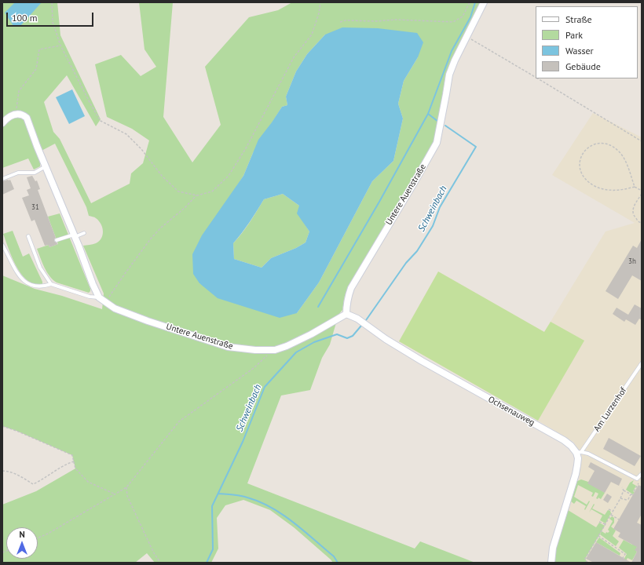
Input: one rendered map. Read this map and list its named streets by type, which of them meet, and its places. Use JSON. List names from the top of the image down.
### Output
{
  "streets": {
    "street": ["Untere Auenstraße", "Ochsenauweg"],
    "lane": ["Am Lurzenhof"]
  },
  "crossings": [
    ["Untere Auenstraße", "Ochsenauweg"],
    ["Am Lurzenhof", "Ochsenauweg"]
  ],
  "water": ["Schweinbach"],
  "house_numbers": ["31", "3h"],
  "legend": [
    "Straße",
    "Park",
    "Wasser",
    "Gebäude"
  ],
  "scale_bar": "100 m",
  "north": "top"
}
